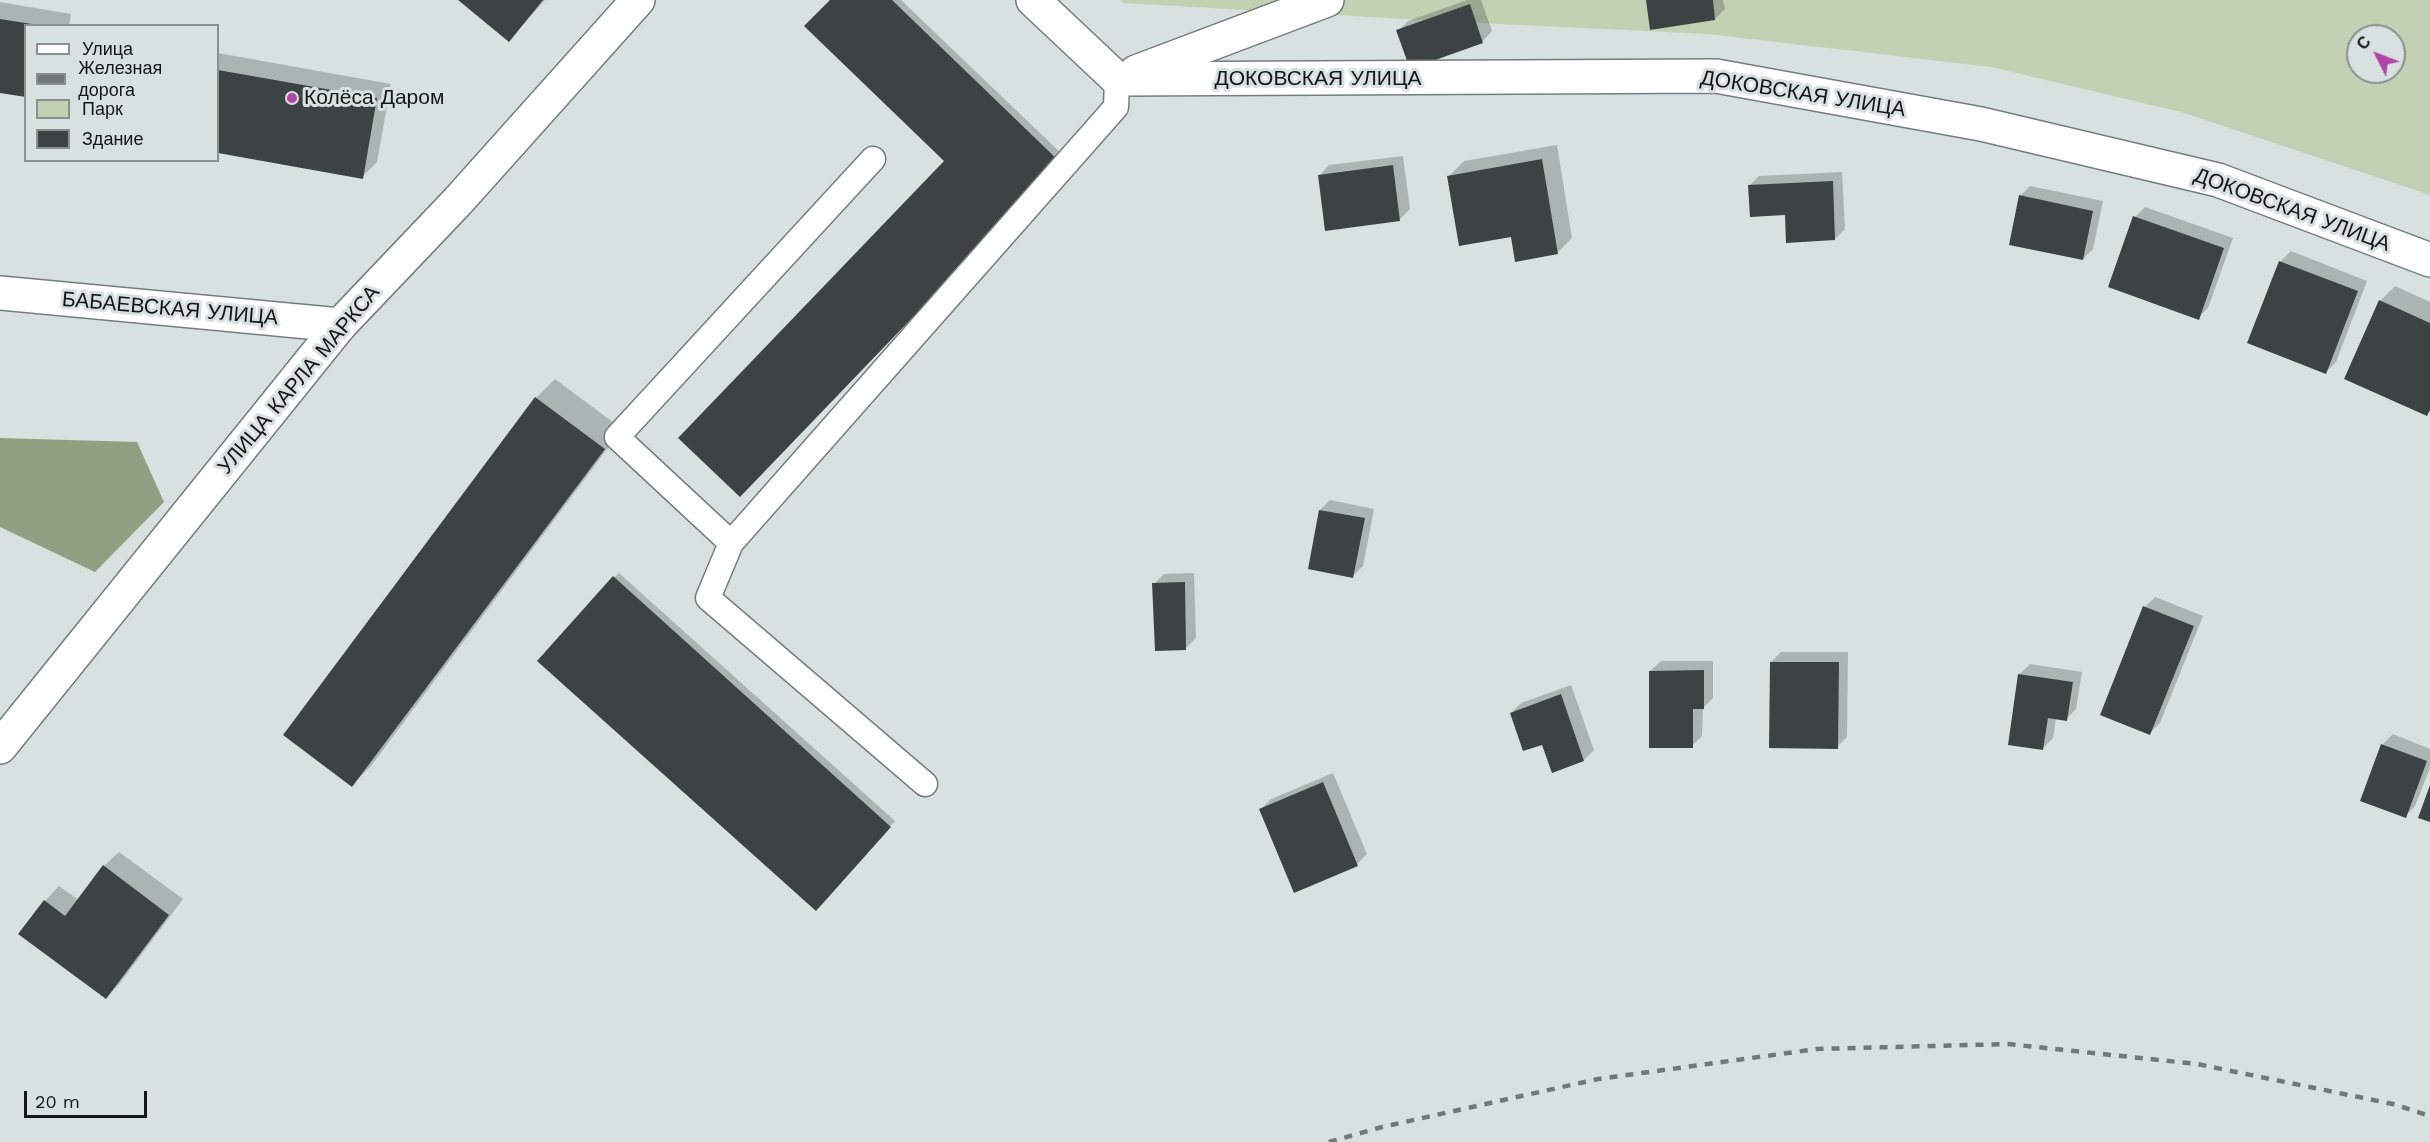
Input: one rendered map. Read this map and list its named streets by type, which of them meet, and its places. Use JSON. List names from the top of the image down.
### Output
{
  "streets": {
    "street": ["ДОКОВСКАЯ УЛИЦА", "БАБАЕВСКАЯ УЛИЦА", "УЛИЦА КАРЛА МАРКСА"]
  },
  "crossings": [
    ["БАБАЕВСКАЯ УЛИЦА", "УЛИЦА КАРЛА МАРКСА"]
  ],
  "places": ["Колёса Даром"],
  "legend": [
    "Улица",
    "Железная дорога",
    "Парк",
    "Здание"
  ],
  "scale_bar": "20 m",
  "north": "top left"
}
